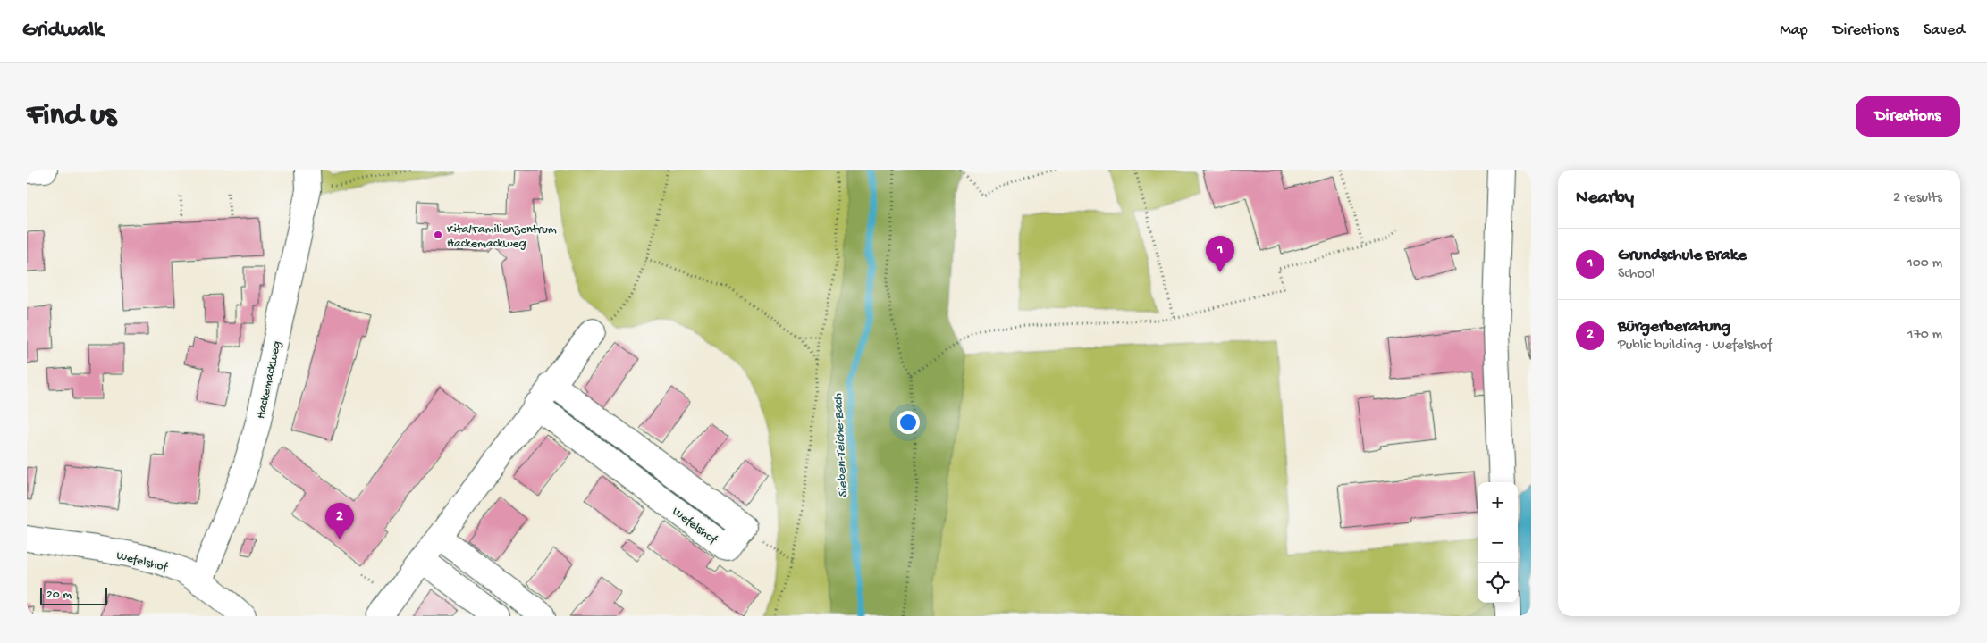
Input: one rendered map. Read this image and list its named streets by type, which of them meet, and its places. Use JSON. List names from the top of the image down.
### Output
{
  "streets": {
    "street": ["Hackemackweg", "Wefelshof"]
  },
  "crossings": [
    ["Hackemackweg", "Wefelshof"]
  ],
  "water": ["Sieben-Teiche-Bach"],
  "places": ["Kita/Familienzentrum Hackemackweg"],
  "scale_bar": "20 m",
  "page": {
    "header": "Gridwalk",
    "nav": ["Map", "Directions", "Saved"],
    "buttons": "Directions",
    "title": "Find us",
    "heading": ["Nearby", "2 results"],
    "list": [
      {
        "mark": "1",
        "name": "Grundschule Brake",
        "note": "School",
        "value": "100 m"
      },
      {
        "mark": "2",
        "name": "Bürgerberatung",
        "note": "Public building · Wefelshof",
        "value": "170 m"
      }
    ],
    "pins": ["1", "2"],
    "map_buttons": ["+", "−"],
    "scale": "20 m"
  }
}
